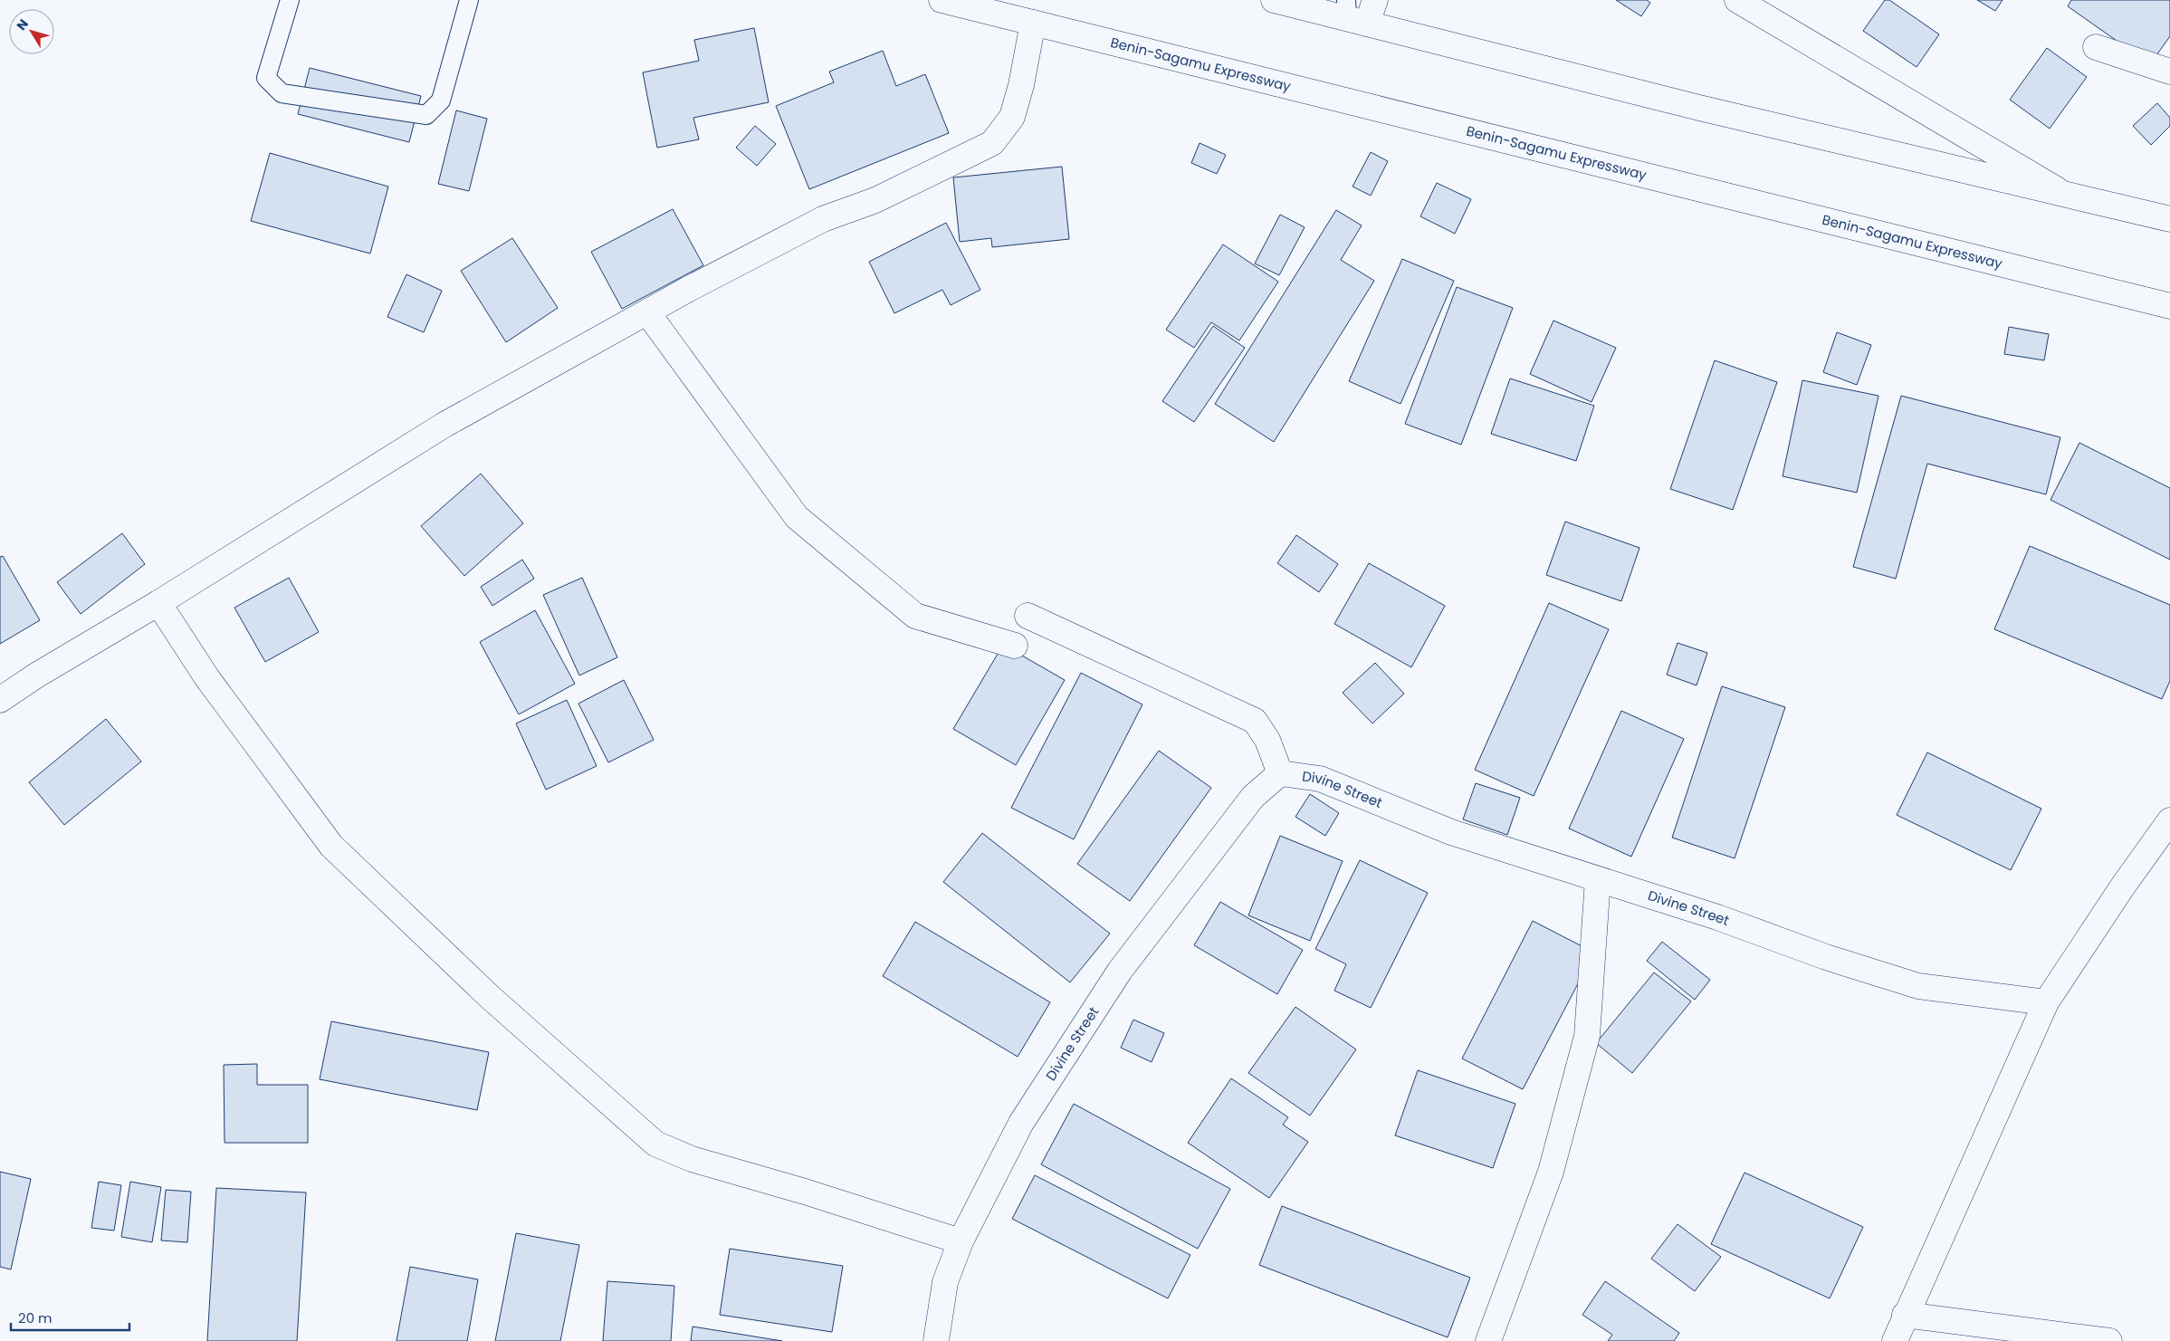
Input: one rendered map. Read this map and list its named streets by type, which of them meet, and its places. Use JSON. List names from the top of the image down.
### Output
{
  "streets": {
    "main road": ["Benin-Sagamu Expressway", "Divine Street"]
  },
  "scale_bar": "20 m",
  "north": "top left"
}
